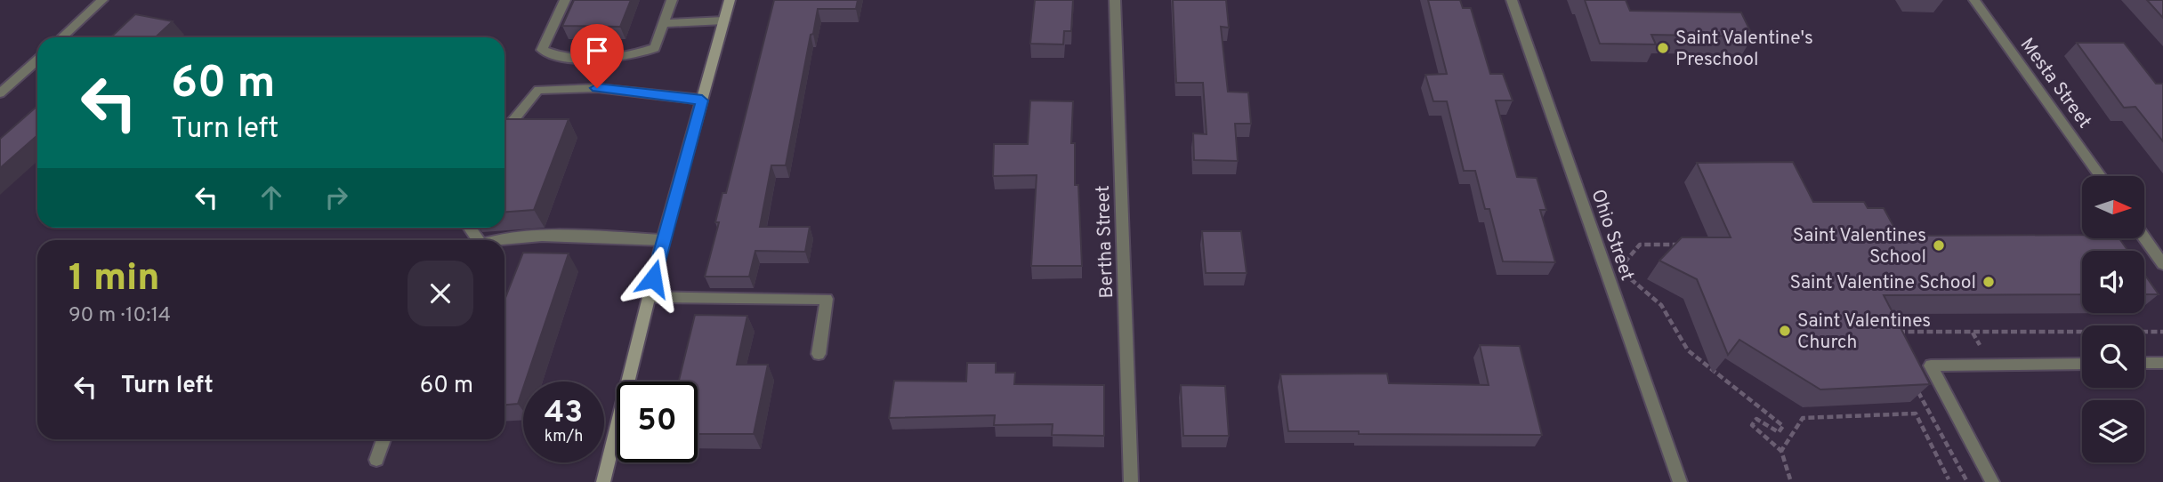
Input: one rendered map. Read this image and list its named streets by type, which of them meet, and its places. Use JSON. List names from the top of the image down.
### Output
{
  "streets": {
    "street": ["Mesta Street", "Ohio Street", "Bertha Street"]
  },
  "places": [
    "Saint Valentine's Preschool",
    "Saint Valentines School",
    "Saint Valentine School",
    "Saint Valentines Church"
  ],
  "north": "right",
  "page": {
    "turn": ["60 m", "Turn left"],
    "heading": ["1 min", "90 m · 10:14"],
    "list": [
      {
        "name": "Turn left",
        "value": "60 m"
      }
    ],
    "speed": "43 km/h",
    "limit": "50"
  }
}
